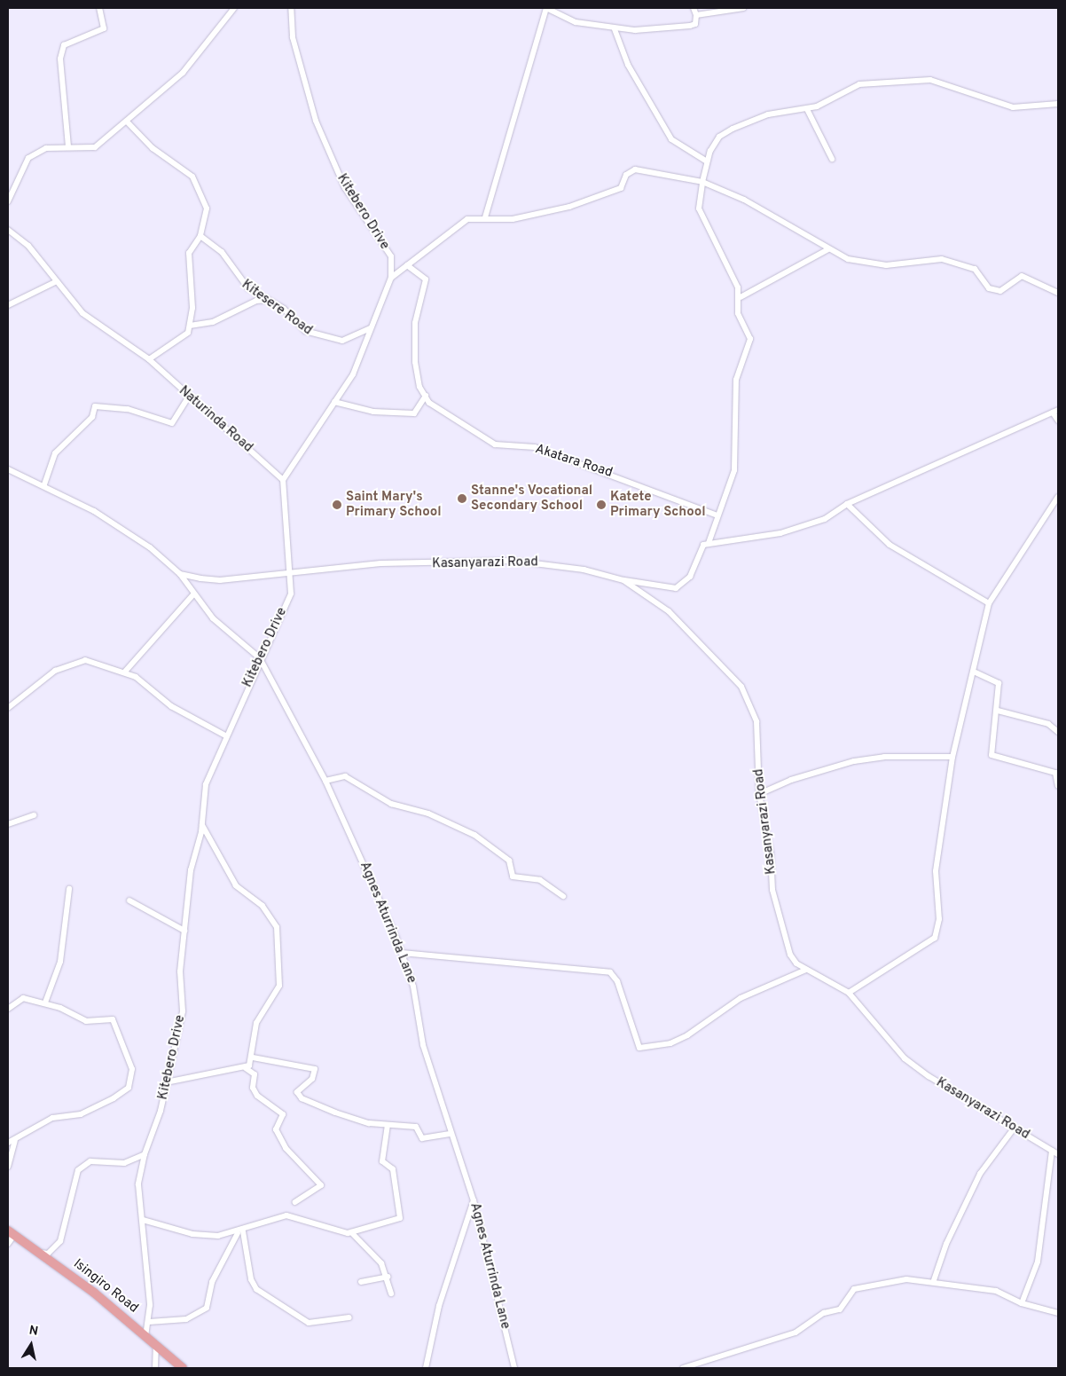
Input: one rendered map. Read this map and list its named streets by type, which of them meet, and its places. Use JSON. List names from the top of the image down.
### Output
{
  "streets": {
    "main road": ["Isingiro Road"],
    "street": [
      "Kitebero Drive",
      "Kitesere Road",
      "Naturinda Road",
      "Akatara Road",
      "Kasanyarazi Road",
      "Agnes Aturrinda Lane"
    ]
  },
  "crossings": [
    ["Kitebero Drive", "Kitesere Road"],
    ["Kitebero Drive", "Naturinda Road"],
    ["Kitebero Drive", "Kasanyarazi Road"],
    ["Kitebero Drive", "Agnes Aturrinda Lane"],
    ["Kitebero Drive", "Isingiro Road"],
    ["Kasanyarazi Road", "Agnes Aturrinda Lane"]
  ],
  "places": ["Stanne's Vocational Secondary School", "Saint Mary's Primary School", "Katete Primary School"],
  "north": "top"
}
